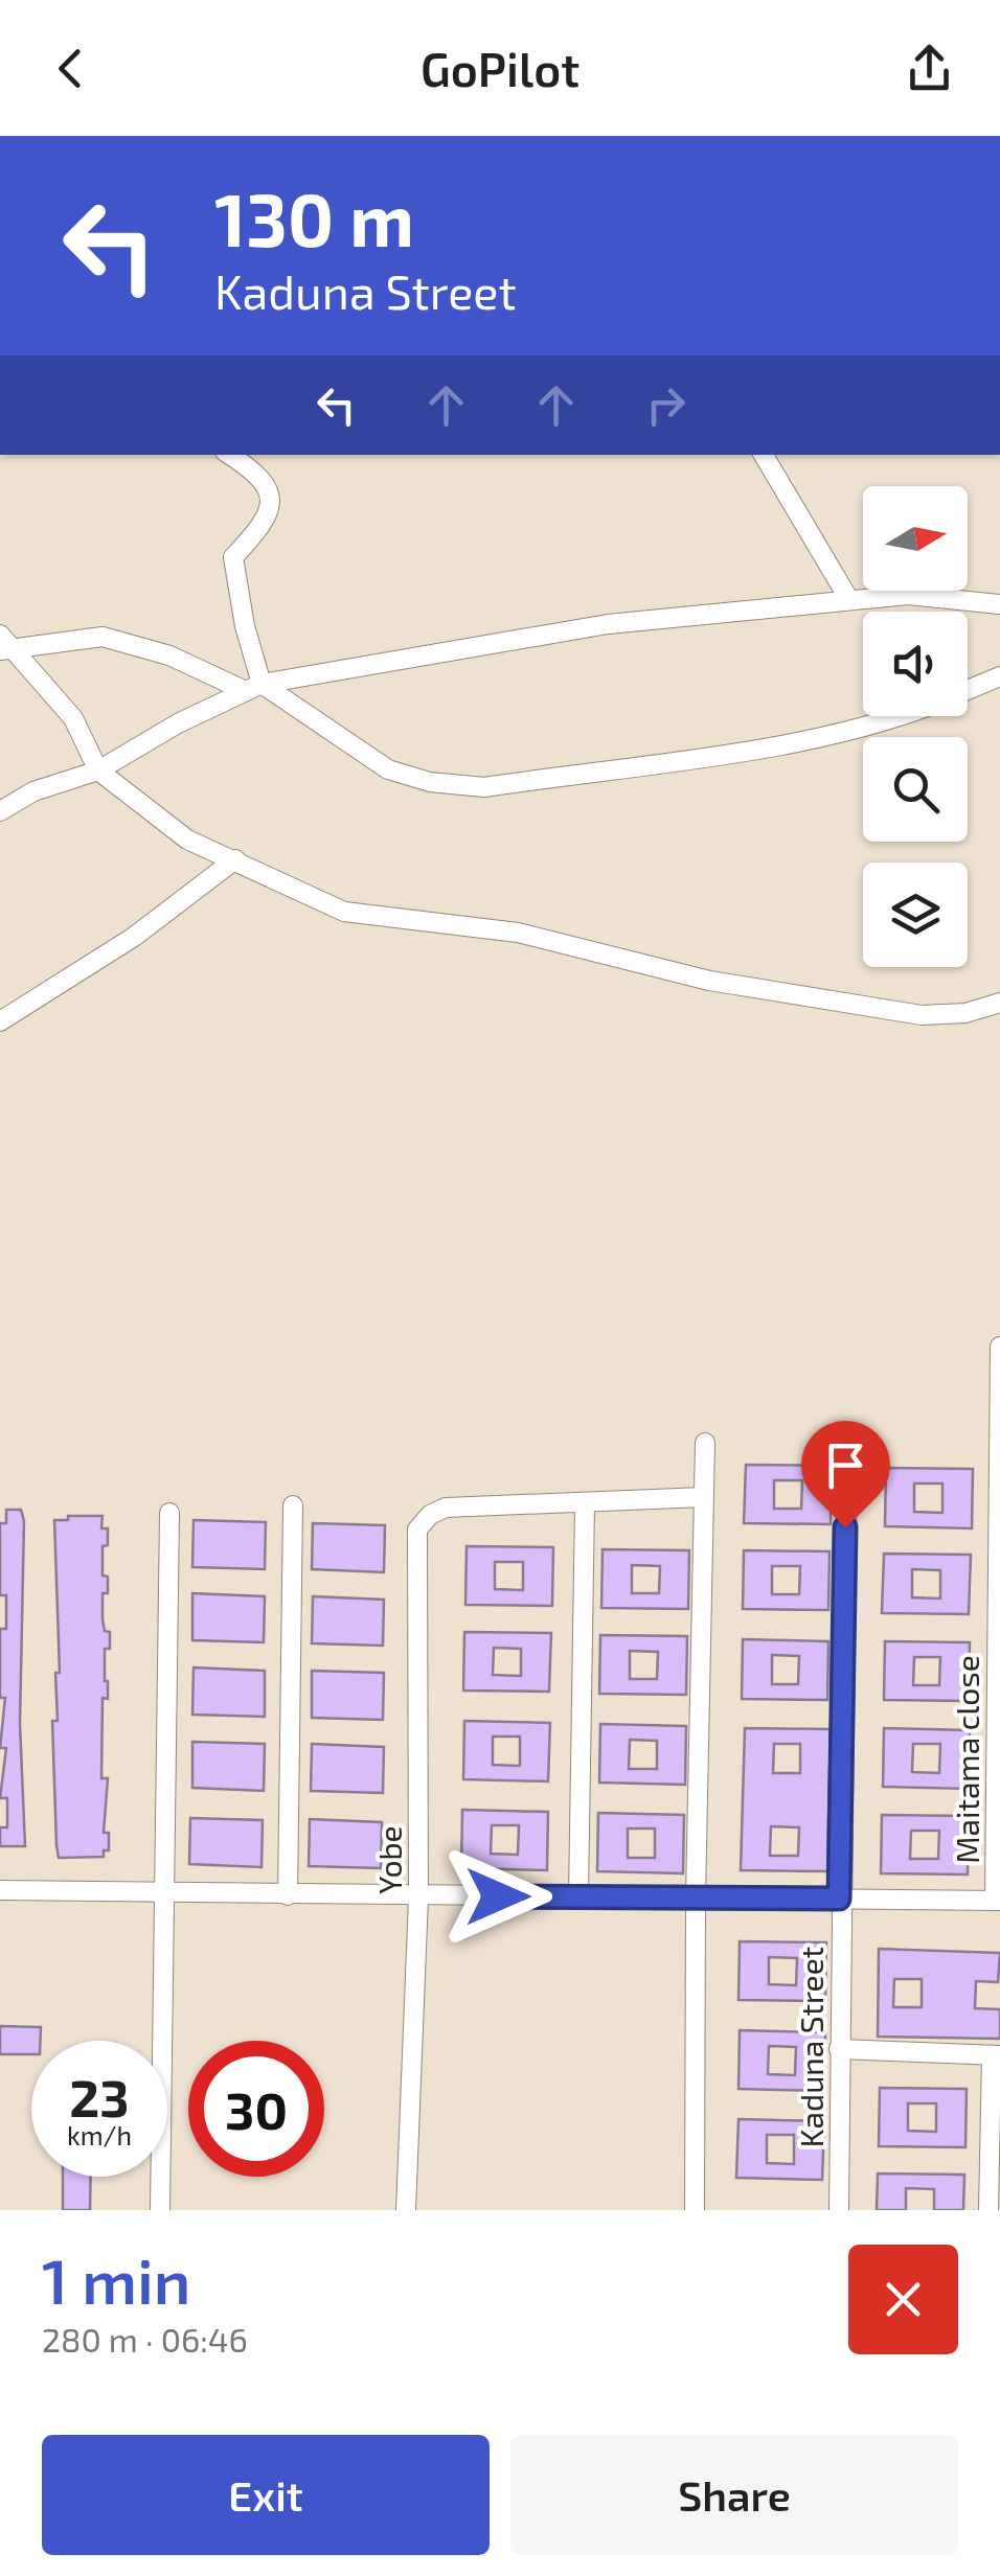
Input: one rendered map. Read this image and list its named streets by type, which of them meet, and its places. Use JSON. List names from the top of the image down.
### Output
{
  "streets": {
    "street": ["Maitama close", "Yobe", "Kaduna Street"]
  },
  "north": "right",
  "page": {
    "header": "GoPilot",
    "turn": ["130 m", "Kaduna Street"],
    "speed": "23 km/h",
    "limit": "30",
    "heading": ["1 min", "280 m · 06:46"],
    "buttons": ["Exit", "Share"]
  }
}
